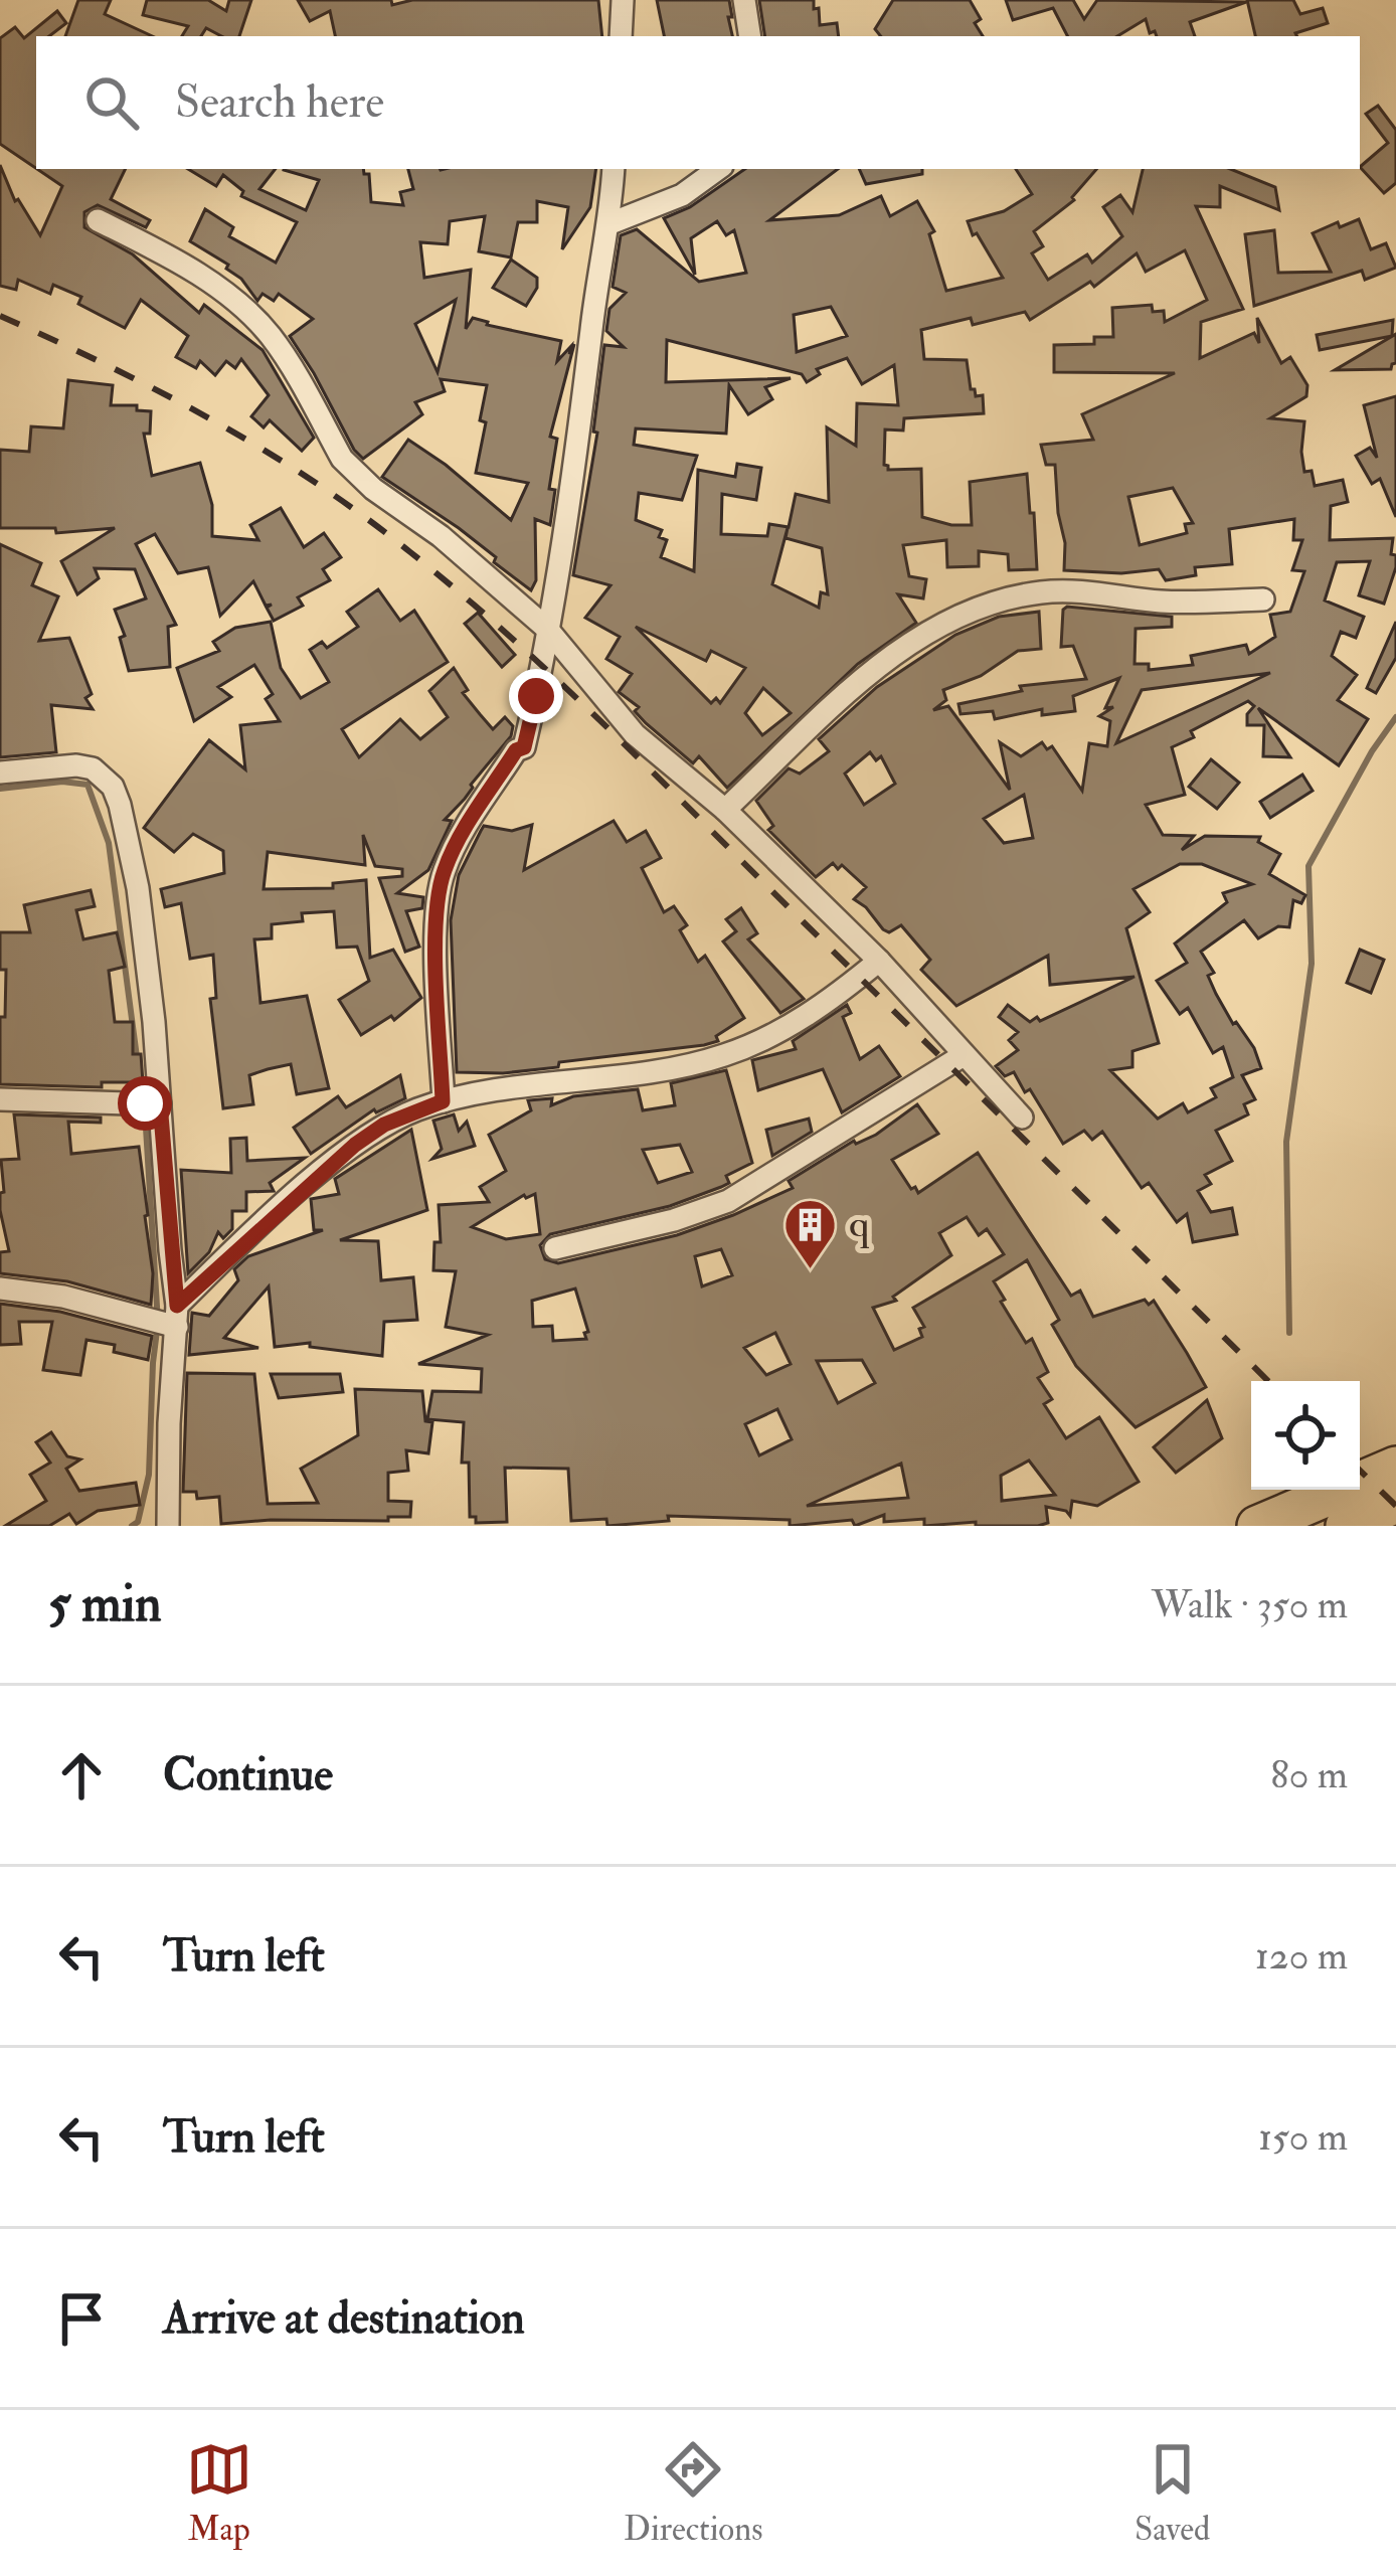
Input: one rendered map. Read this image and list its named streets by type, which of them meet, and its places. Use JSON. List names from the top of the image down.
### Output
{
  "places": {
    "building": ["q"]
  },
  "page": {
    "search": "Search here",
    "heading": ["5 min", "Walk · 350 m"],
    "list": [
      ["Continue", "80 m"],
      ["Turn left", "120 m"],
      ["Turn left", "150 m"],
      "Arrive at destination"
    ],
    "nav": ["Map", "Directions", "Saved"]
  }
}
